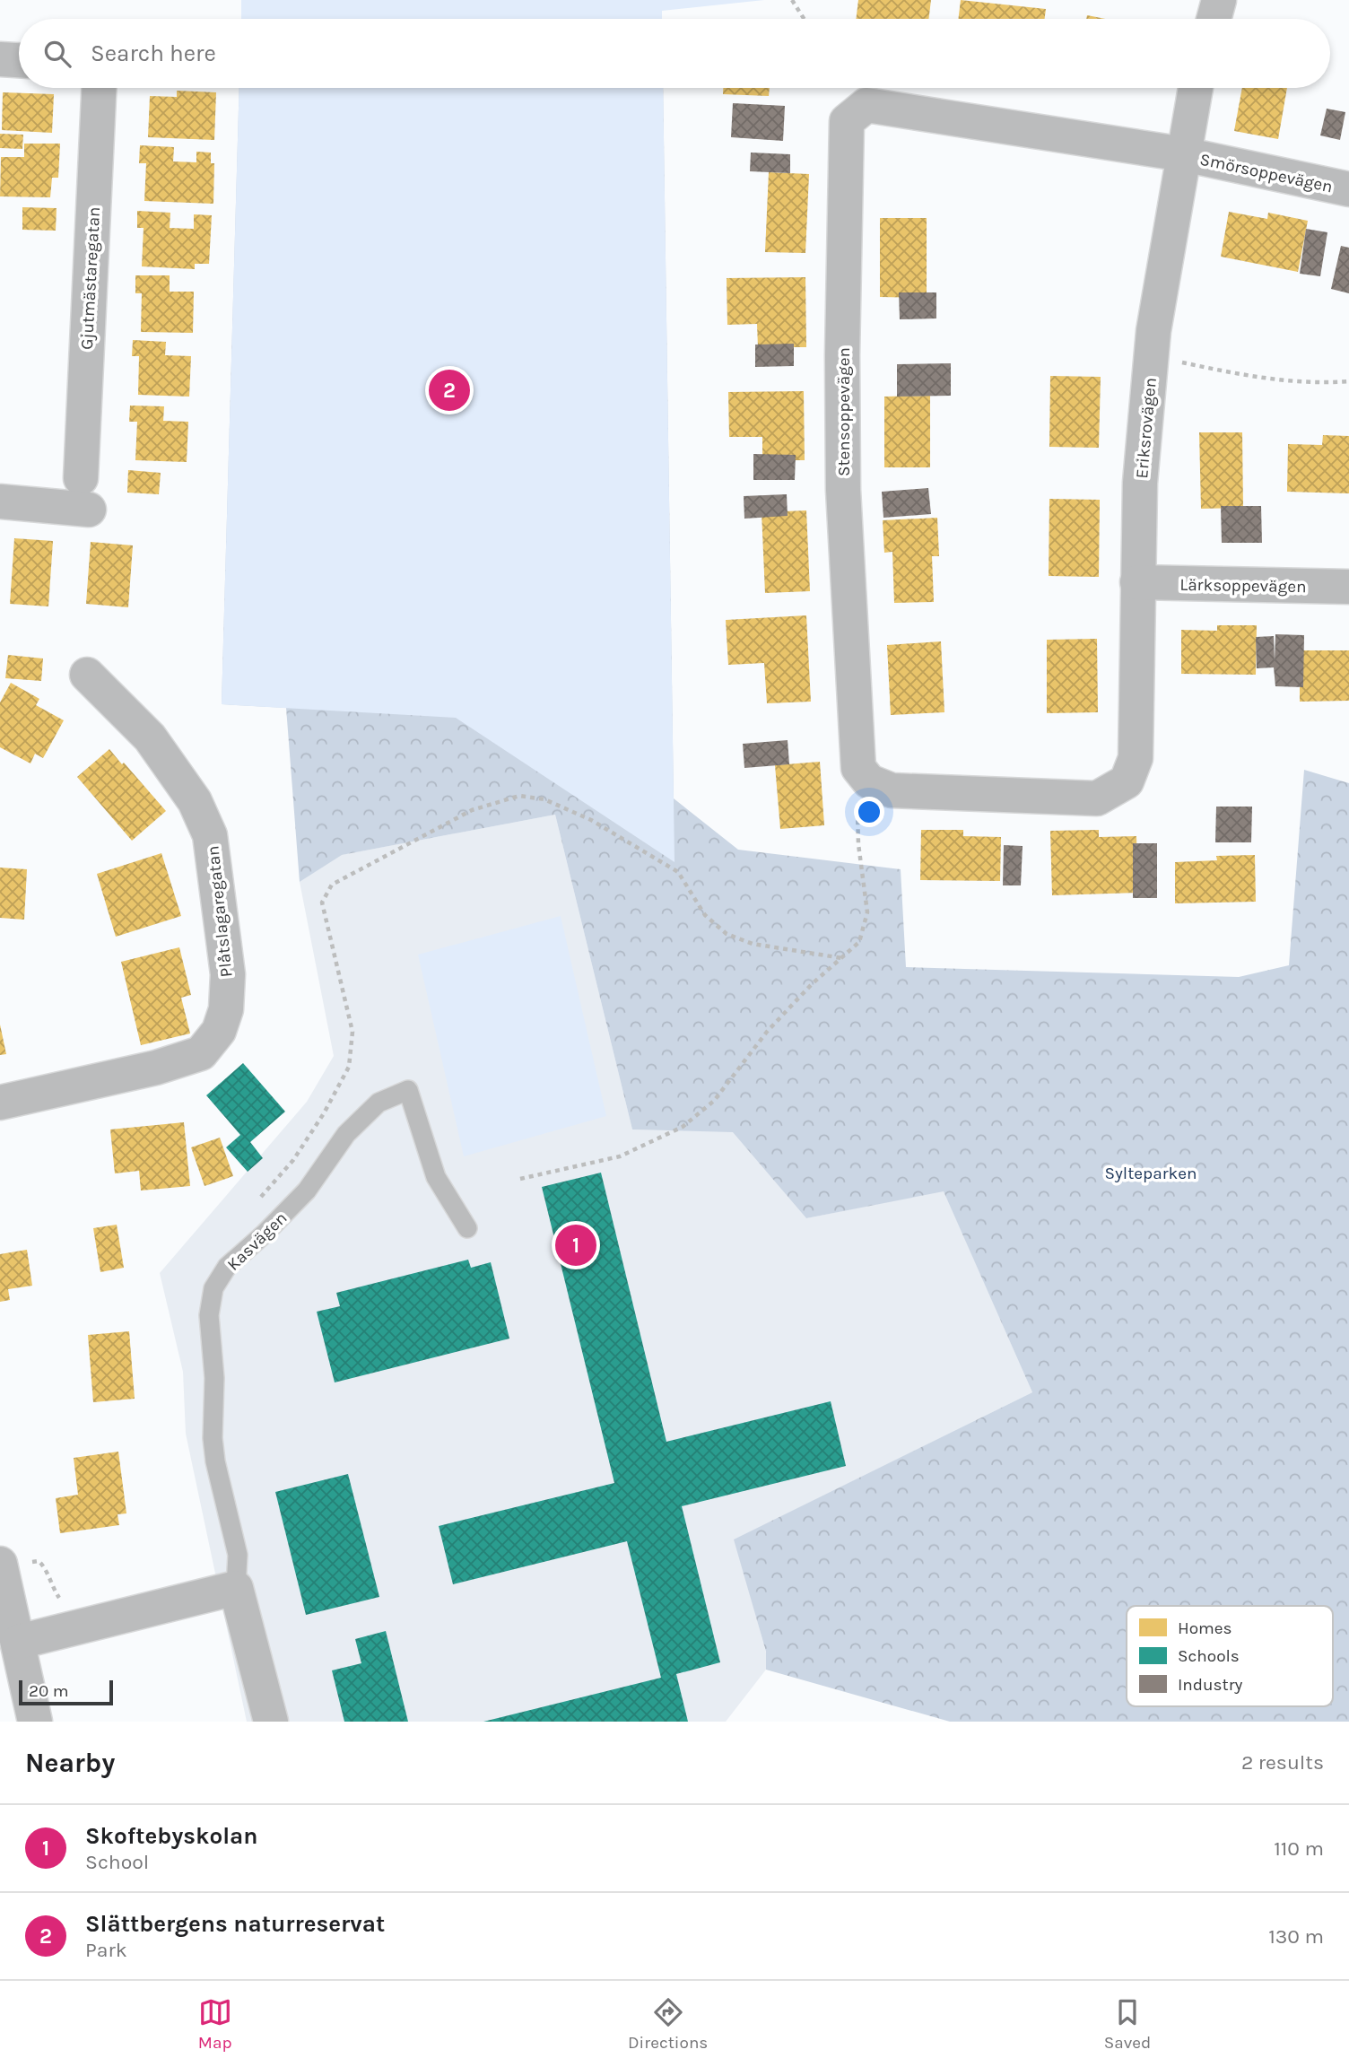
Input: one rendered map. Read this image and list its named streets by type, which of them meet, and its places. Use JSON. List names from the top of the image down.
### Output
{
  "streets": {
    "street": [
      "Smörsoppevägen",
      "Gjutmästaregatan",
      "Stensoppevägen",
      "Eriksrovägen",
      "Lärksoppevägen",
      "Plåtslagaregatan",
      "Kasvägen"
    ]
  },
  "crossings": [
    ["Smörsoppevägen", "Stensoppevägen"],
    ["Smörsoppevägen", "Eriksrovägen"],
    ["Stensoppevägen", "Eriksrovägen"],
    ["Eriksrovägen", "Lärksoppevägen"]
  ],
  "parks": ["Sylteparken"],
  "legend": ["Homes", "Schools", "Industry"],
  "scale_bar": "20 m",
  "page": {
    "search": "Search here",
    "pins": ["2", "1"],
    "scale": "20 m",
    "heading": ["Nearby", "2 results"],
    "list": [
      {
        "mark": "1",
        "name": "Skoftebyskolan",
        "note": "School",
        "value": "110 m"
      },
      {
        "mark": "2",
        "name": "Slättbergens naturreservat",
        "note": "Park",
        "value": "130 m"
      }
    ],
    "nav": ["Map", "Directions", "Saved"]
  }
}
